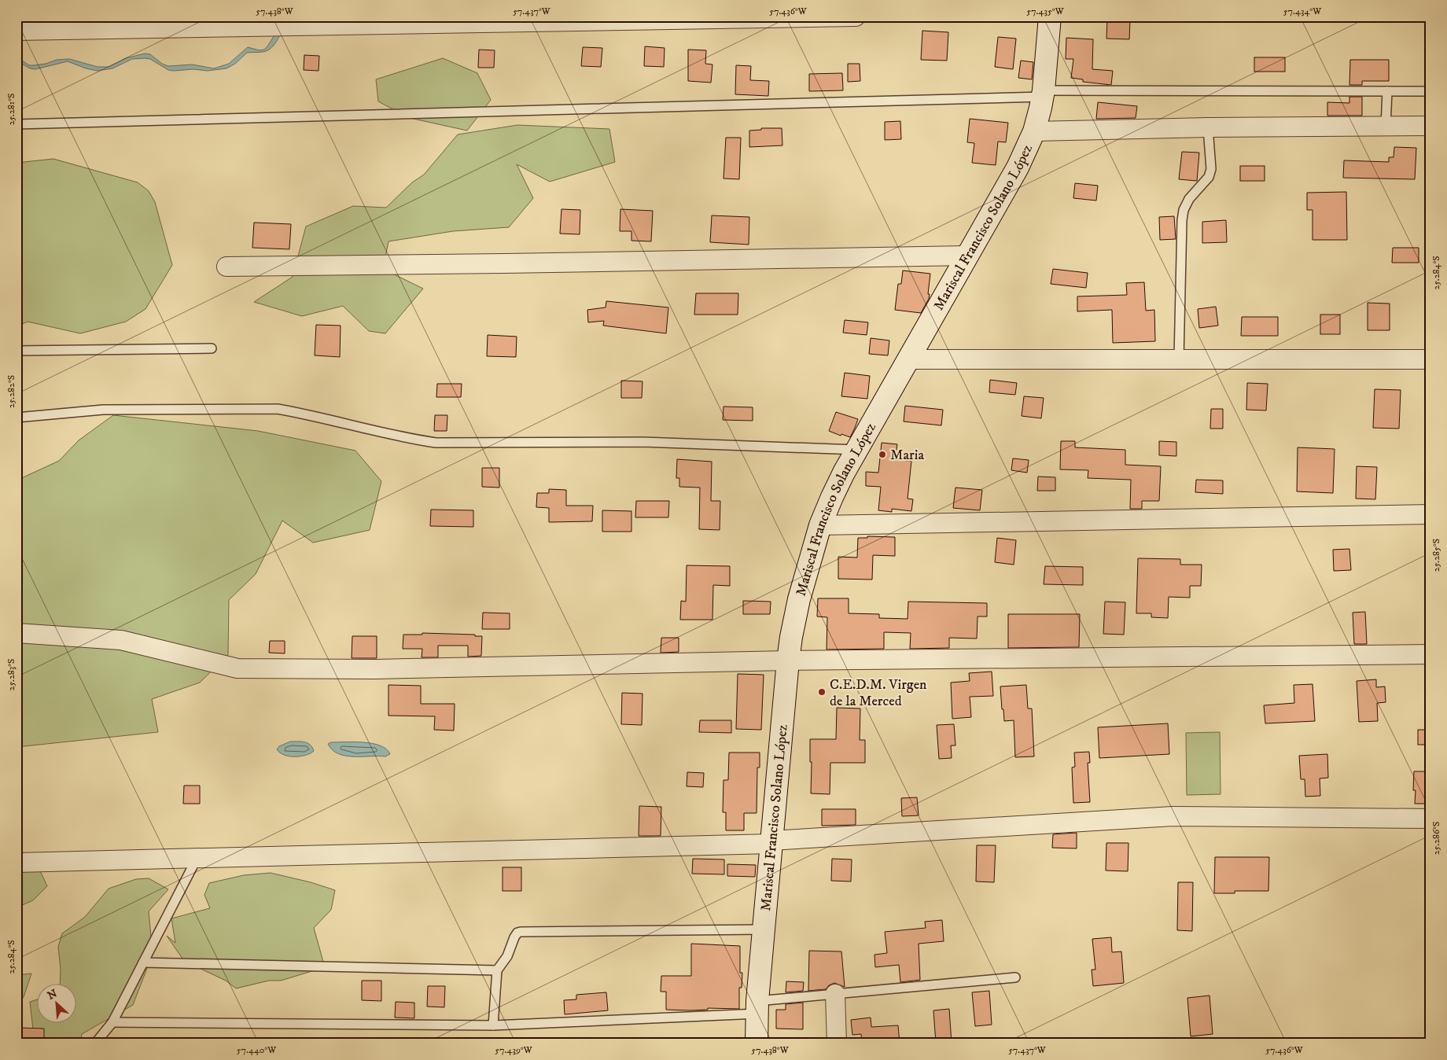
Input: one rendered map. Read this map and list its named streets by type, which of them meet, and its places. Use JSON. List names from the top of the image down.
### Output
{
  "streets": {
    "main road": ["Mariscal Francisco Solano López"]
  },
  "places": ["Maria", "C.E.D.M. Virgen de la Merced"],
  "north": "top left",
  "coordinates": [
    "57.438°W",
    "57.437°W",
    "57.436°W",
    "57.435°W",
    "57.434°W",
    "25.281°S",
    "25.284°S",
    "25.282°S",
    "25.285°S",
    "25.283°S",
    "25.286°S",
    "57.440°W",
    "57.439°W"
  ]
}
